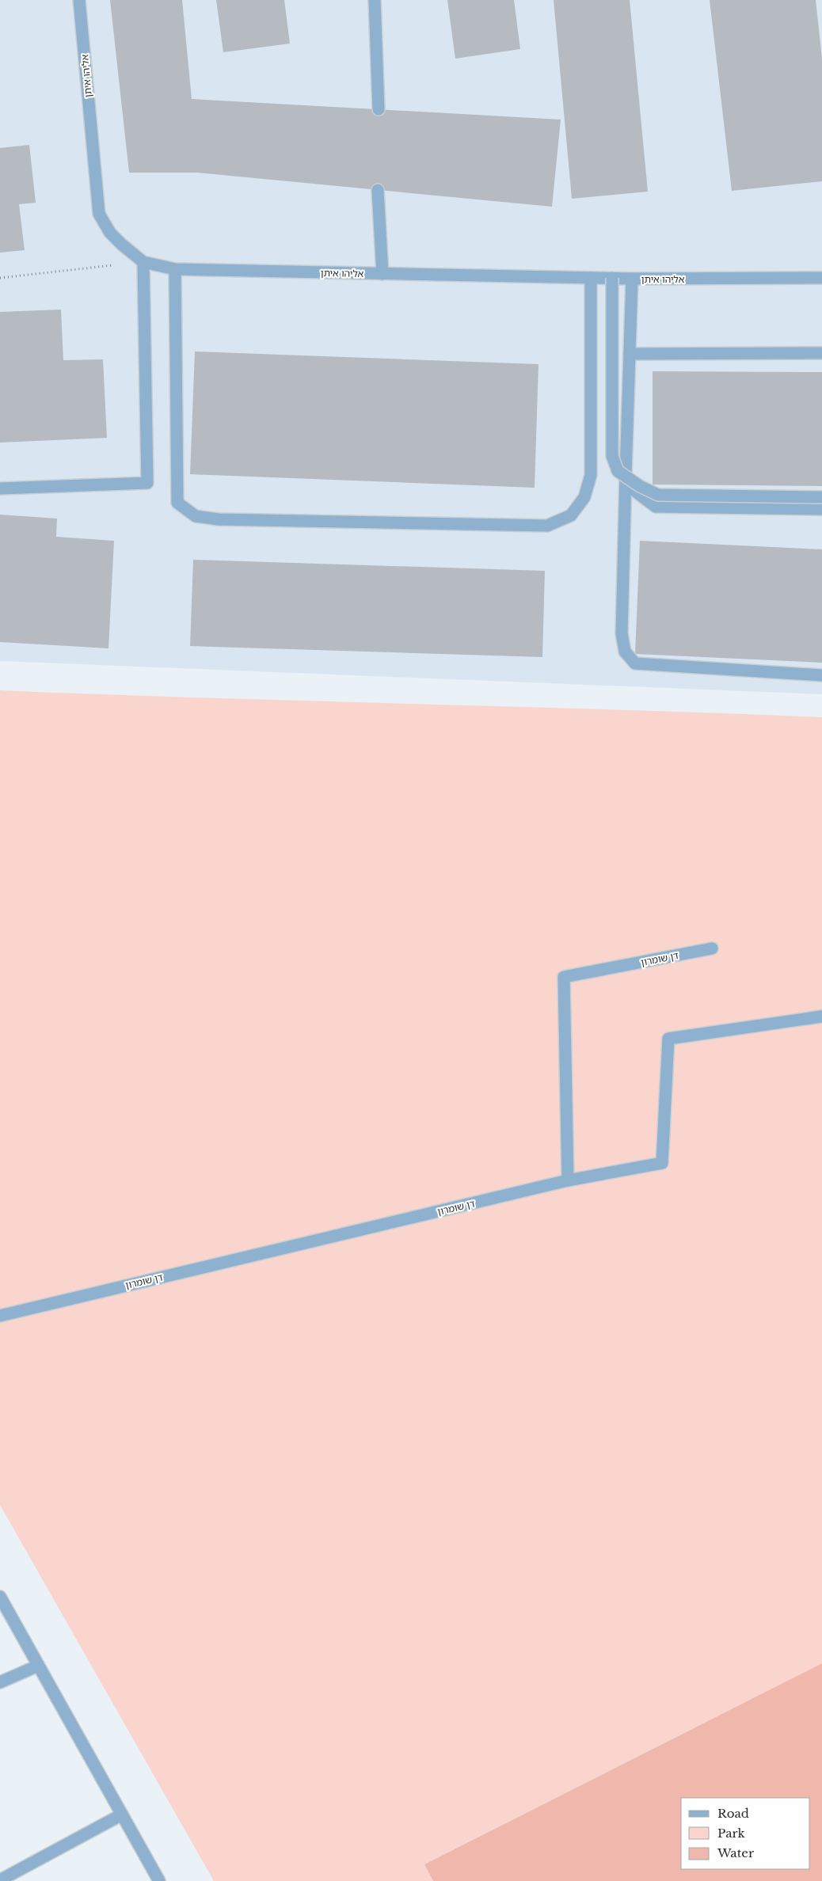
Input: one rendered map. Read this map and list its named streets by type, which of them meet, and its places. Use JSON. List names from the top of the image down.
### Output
{
  "streets": {
    "street": ["אליהו איתן", "דן שומרון"]
  },
  "legend": ["Road", "Park", "Water"]
}
